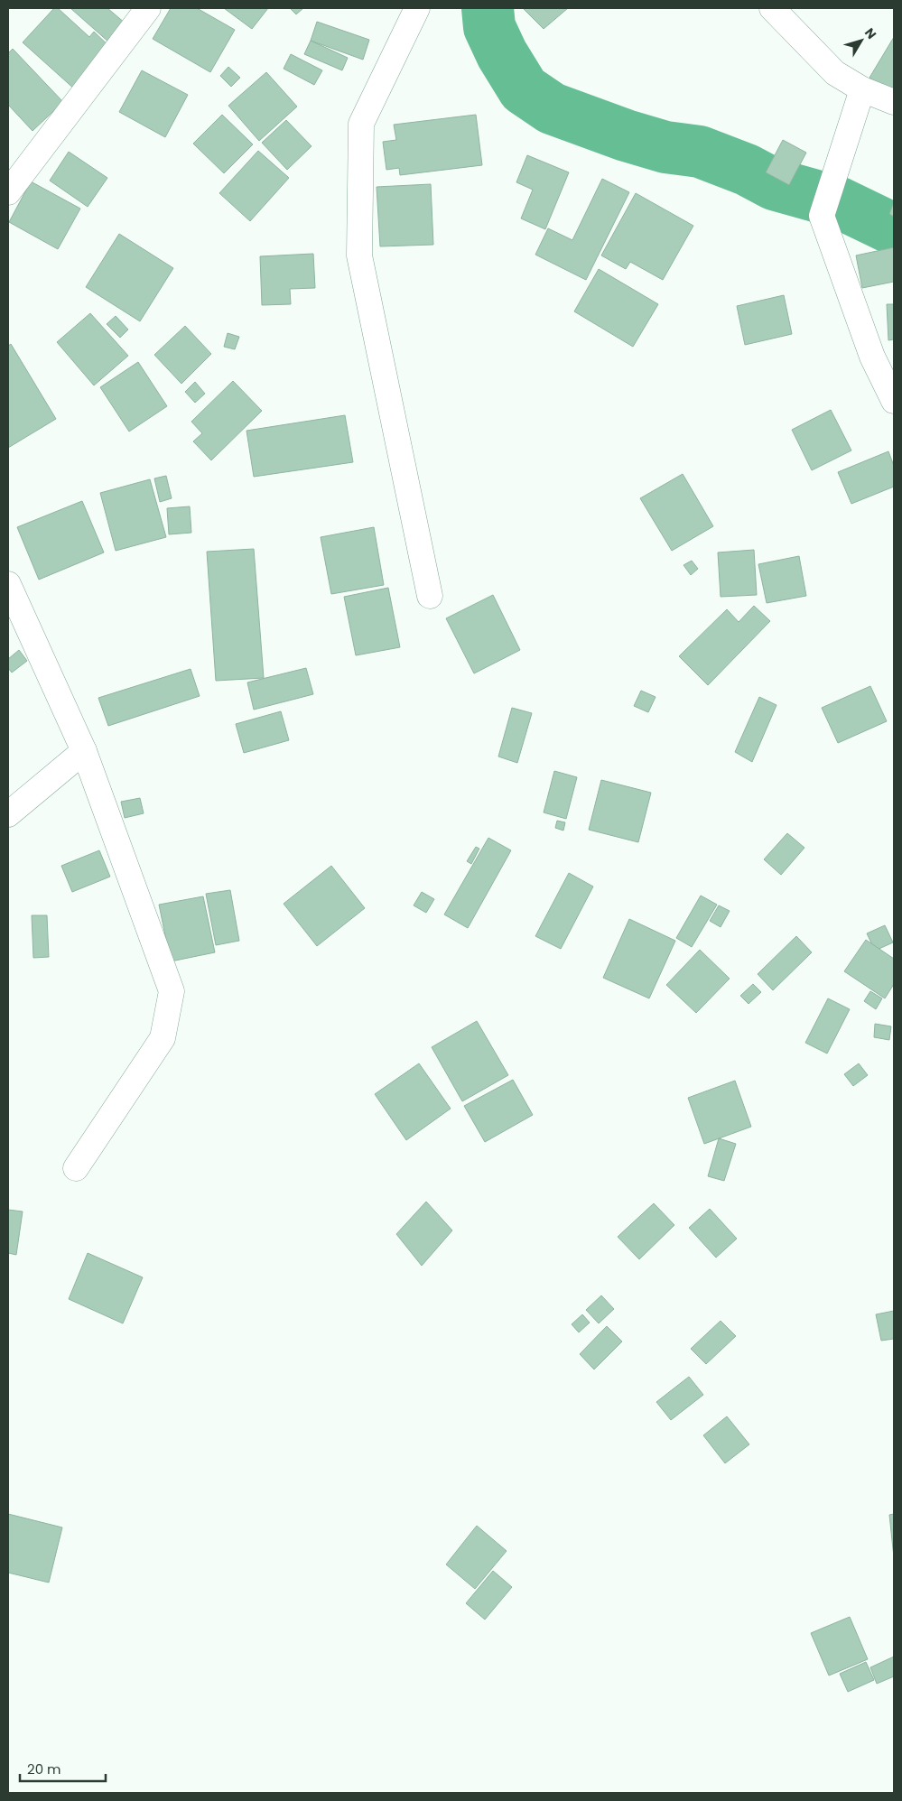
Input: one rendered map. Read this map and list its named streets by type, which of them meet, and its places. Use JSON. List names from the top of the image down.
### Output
{
  "scale_bar": "20 m",
  "north": "top right"
}
